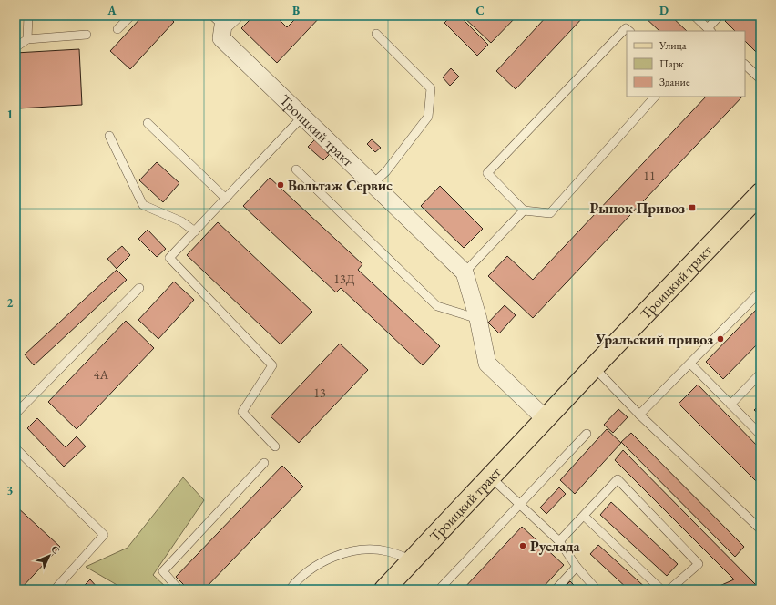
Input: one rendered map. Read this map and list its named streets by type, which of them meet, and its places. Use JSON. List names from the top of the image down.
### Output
{
  "streets": {
    "main road": ["Троицкий тракт"]
  },
  "places": {
    "other": ["Вольтаж Сервис", "Уральский привоз", "Руслада"],
    "transit": ["Рынок Привоз"]
  },
  "house_numbers": [
    "11",
    "13Д",
    "4А",
    "13"
  ],
  "legend": ["Улица", "Парк", "Здание"],
  "north": "top right",
  "grid": {
    "columns": [
      "A",
      "B",
      "C",
      "D"
    ],
    "rows": ["1", "2", "3"]
  }
}
